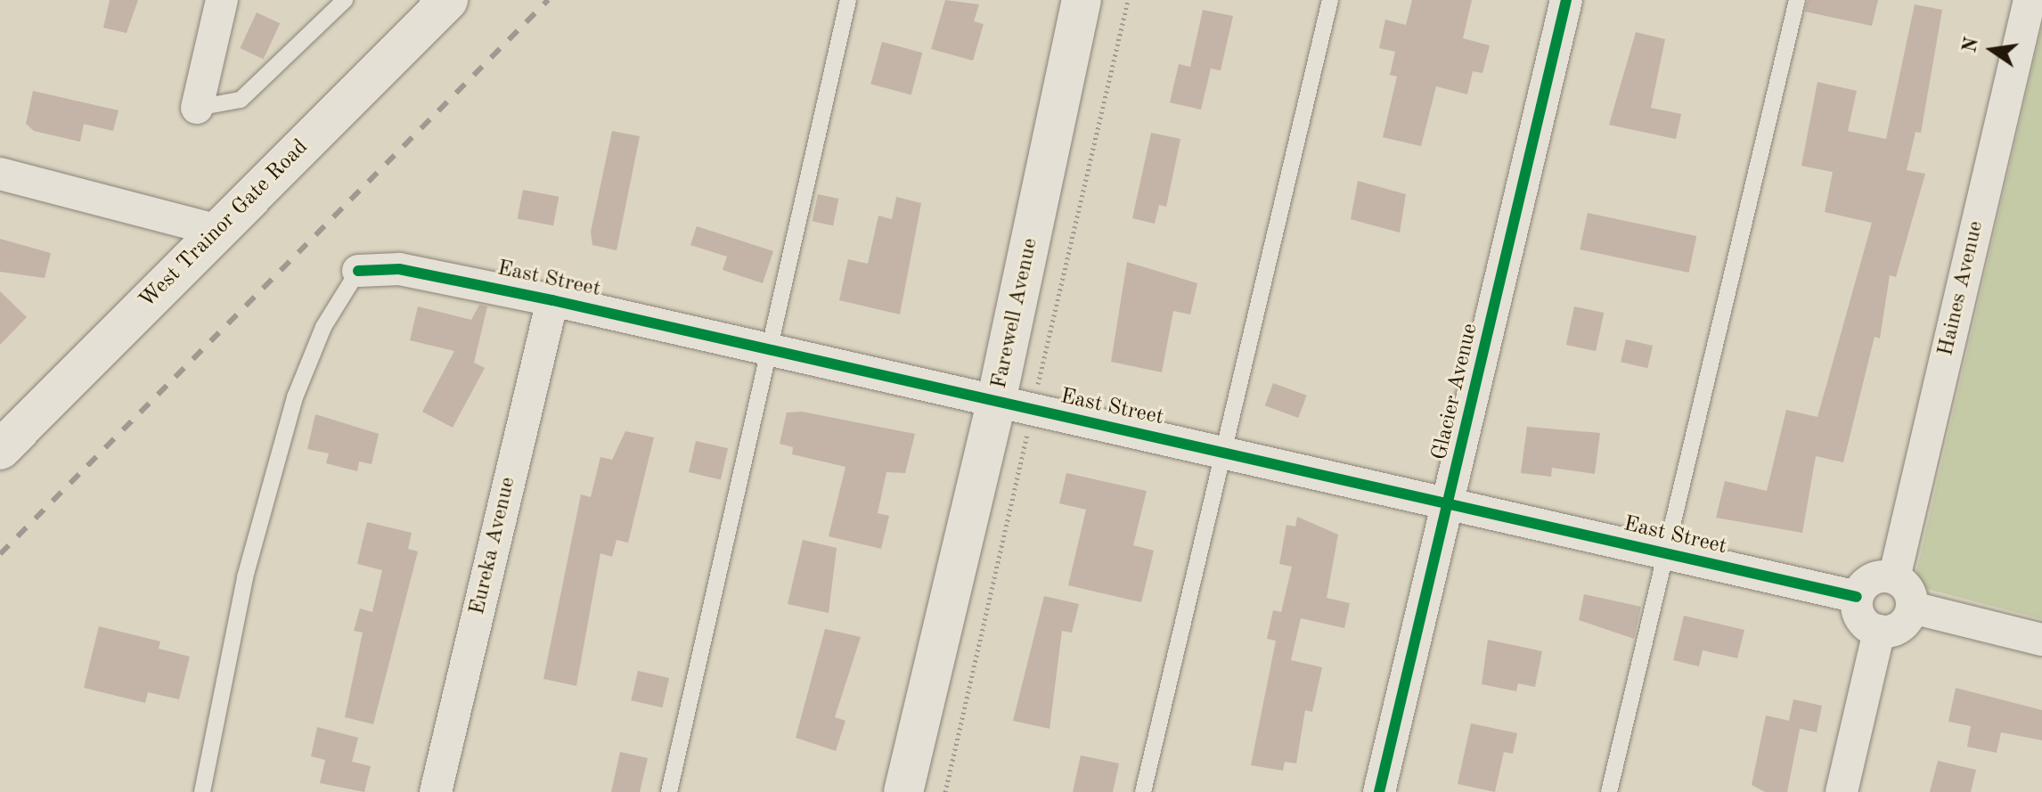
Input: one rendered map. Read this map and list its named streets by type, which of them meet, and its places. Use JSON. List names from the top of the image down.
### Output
{
  "streets": {
    "street": [
      "West Trainor Gate Road",
      "East Street",
      "Haines Avenue",
      "Farewell Avenue",
      "Glacier Avenue",
      "Eureka Avenue"
    ]
  },
  "crossings": [
    ["East Street", "Haines Avenue"],
    ["East Street", "Farewell Avenue"],
    ["East Street", "Glacier Avenue"],
    ["East Street", "Eureka Avenue"]
  ],
  "north": "left"
}
